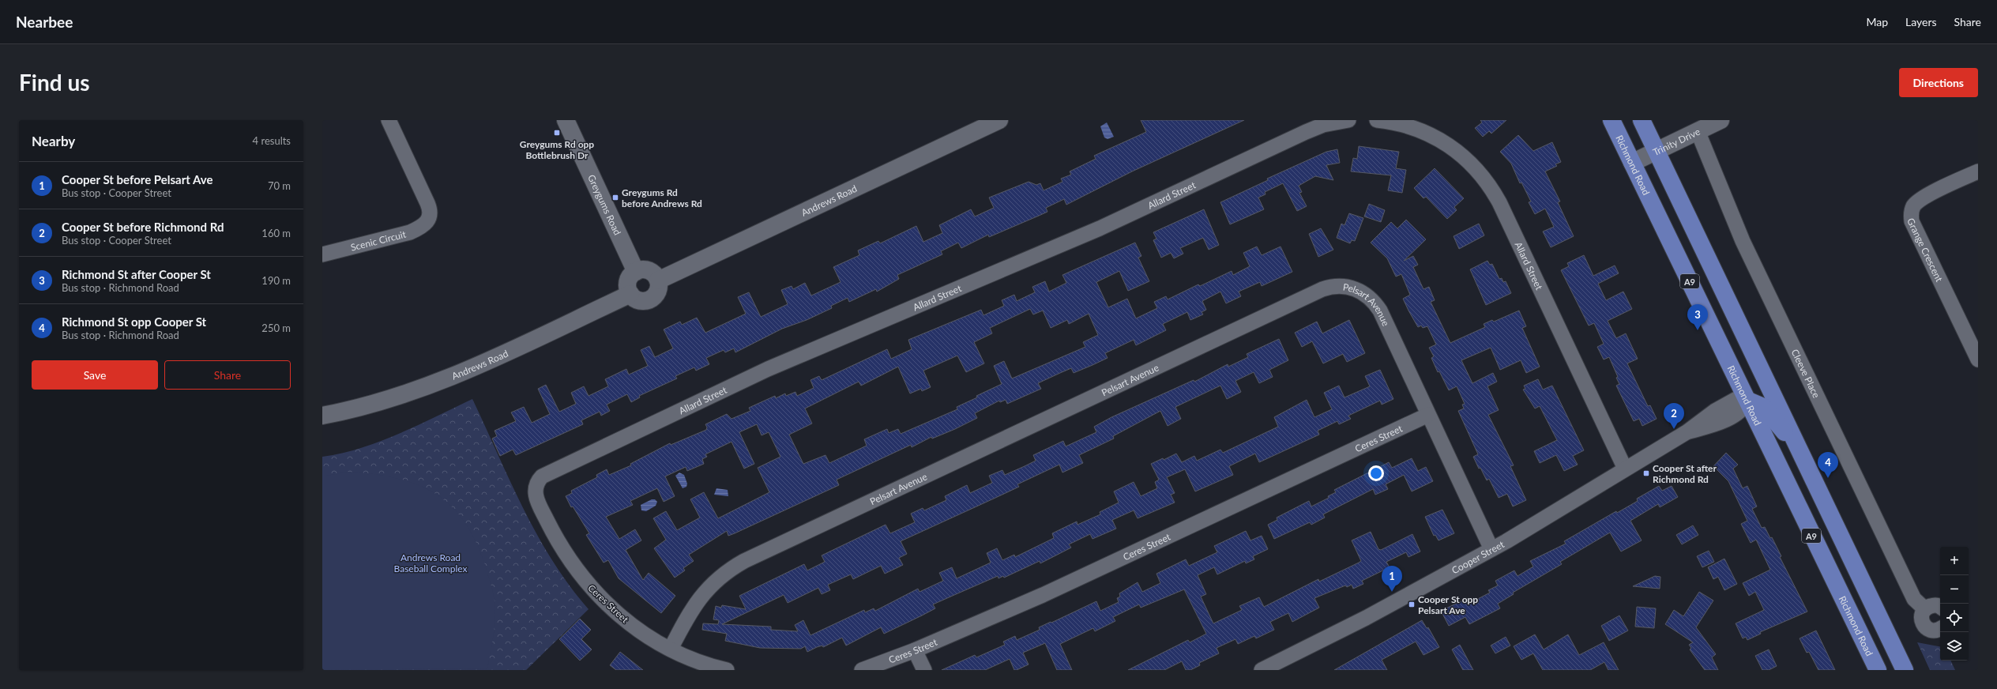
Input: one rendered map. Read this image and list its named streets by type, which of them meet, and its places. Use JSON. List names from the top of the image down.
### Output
{
  "streets": {
    "highway": ["Richmond Road", "A9"],
    "main road": ["Trinity Drive", "Andrews Road", "Greygums Road"],
    "street": [
      "Allard Street",
      "Scenic Circuit",
      "Grange Crescent",
      "Pelsart Avenue",
      "Cleeve Place",
      "Ceres Street",
      "Cooper Street"
    ]
  },
  "crossings": [
    ["Trinity Drive", "Richmond Road"],
    ["Trinity Drive", "Cleeve Place"],
    ["Richmond Road", "Cooper Street"],
    ["Allard Street", "Ceres Street"],
    ["Allard Street", "Cooper Street"],
    ["Andrews Road", "Greygums Road"],
    ["Pelsart Avenue", "Ceres Street"],
    ["Pelsart Avenue", "Cooper Street"]
  ],
  "parks": ["Andrews Road Baseball Complex"],
  "places": {
    "transit": [
      "Greygums Rd opp Bottlebrush Dr",
      "Greygums Rd before Andrews Rd",
      "Cooper St after Richmond Rd",
      "Cooper St opp Pelsart Ave"
    ]
  },
  "page": {
    "header": "Nearbee",
    "nav": ["Map", "Layers", "Share"],
    "buttons": [
      "Directions",
      ["Save", "Share"]
    ],
    "title": "Find us",
    "heading": ["Nearby", "4 results"],
    "list": [
      {
        "mark": "1",
        "name": "Cooper St before Pelsart Ave",
        "note": "Bus stop · Cooper Street",
        "value": "70 m"
      },
      {
        "mark": "2",
        "name": "Cooper St before Richmond Rd",
        "note": "Bus stop · Cooper Street",
        "value": "160 m"
      },
      {
        "mark": "3",
        "name": "Richmond St after Cooper St",
        "note": "Bus stop · Richmond Road",
        "value": "190 m"
      },
      {
        "mark": "4",
        "name": "Richmond St opp Cooper St",
        "note": "Bus stop · Richmond Road",
        "value": "250 m"
      }
    ],
    "pins": [
      "3",
      "2",
      "4",
      "1"
    ],
    "map_buttons": ["+", "−"]
  }
}
